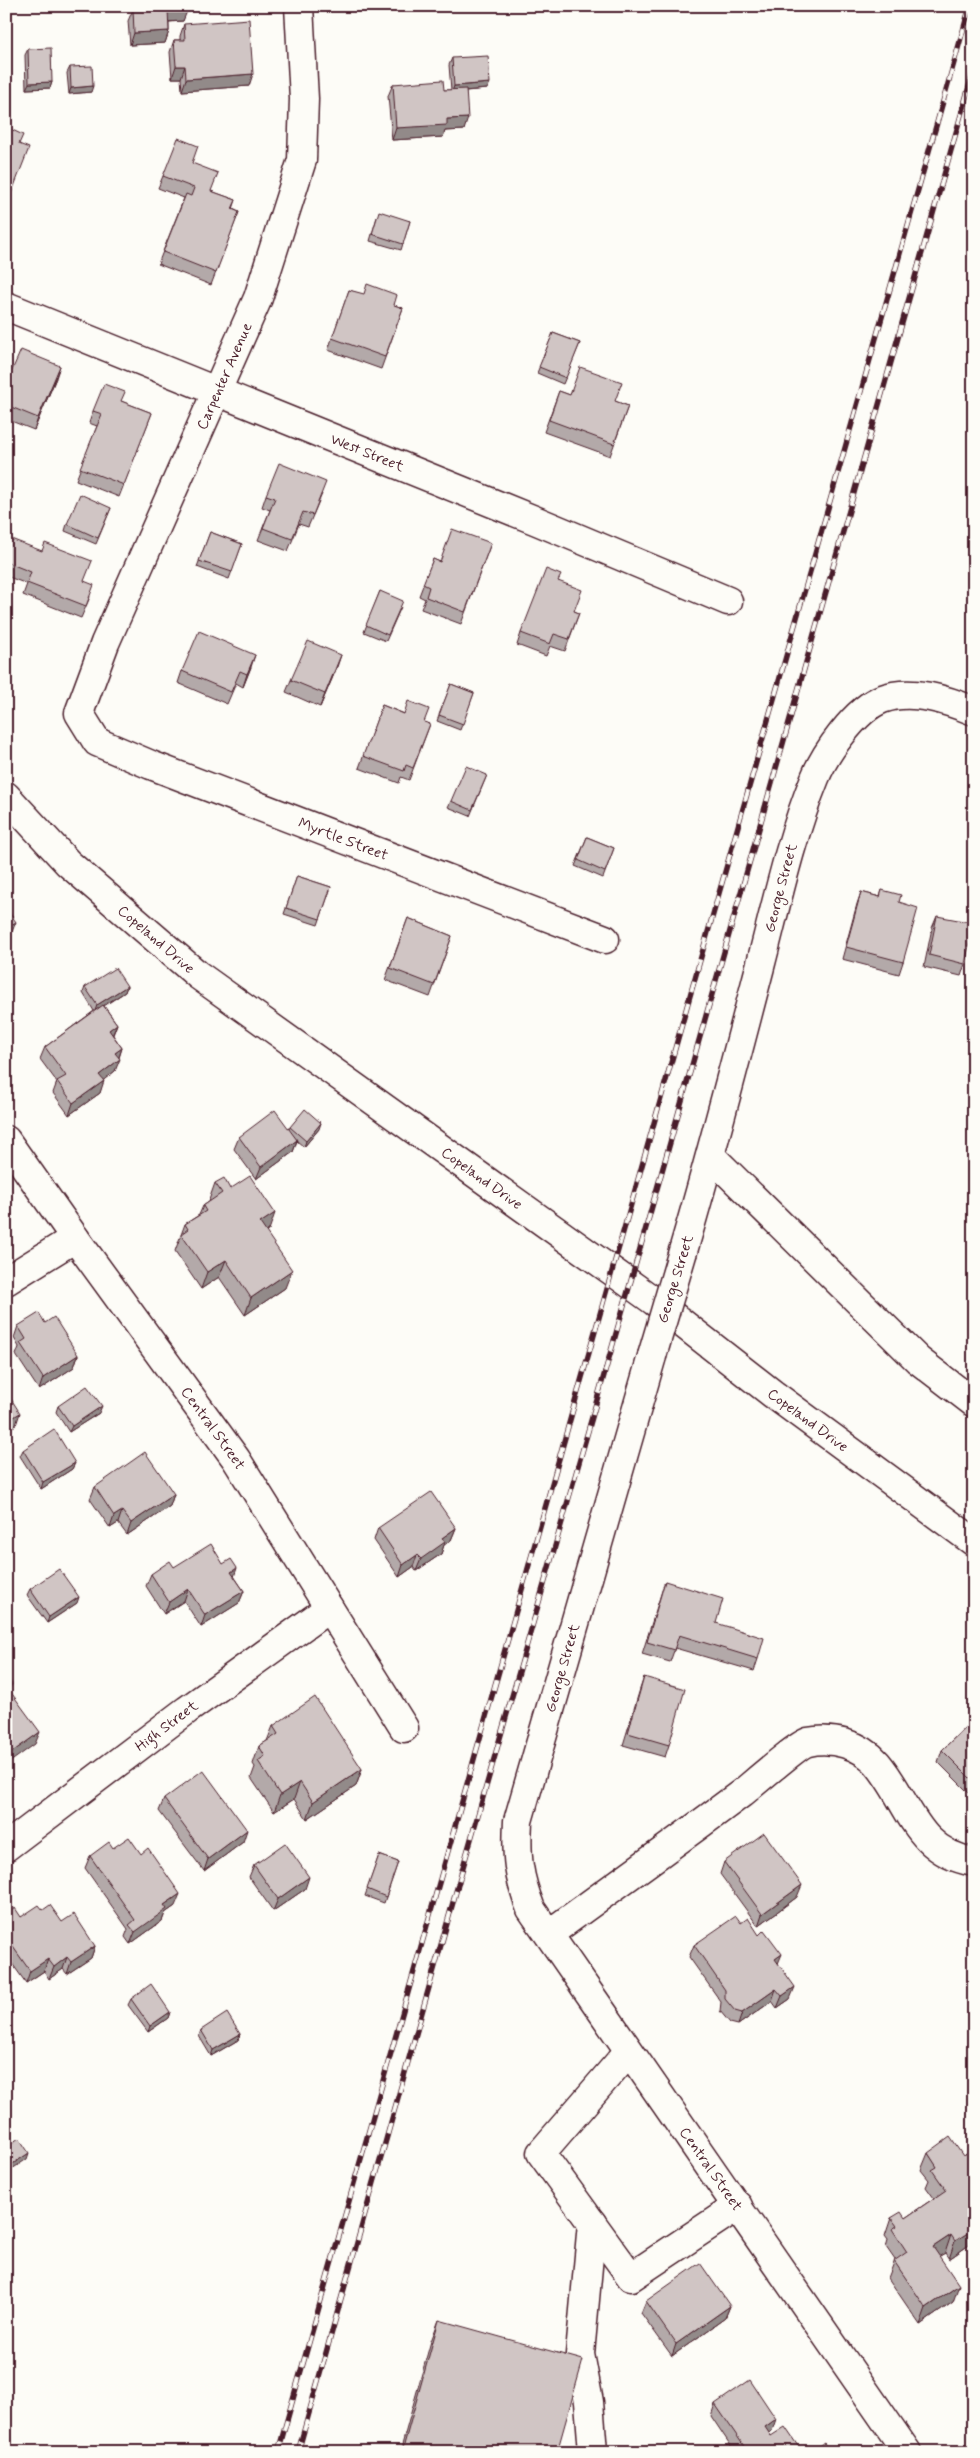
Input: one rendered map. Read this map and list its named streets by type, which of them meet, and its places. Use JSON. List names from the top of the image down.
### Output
{
  "streets": {
    "street": [
      "Carpenter Avenue",
      "West Street",
      "Myrtle Street",
      "George Street",
      "Copeland Drive",
      "Central Street",
      "High Street"
    ]
  },
  "crossings": [
    ["Carpenter Avenue", "West Street"],
    ["Carpenter Avenue", "Myrtle Street"],
    ["George Street", "Central Street"],
    ["Central Street", "High Street"]
  ]
}
